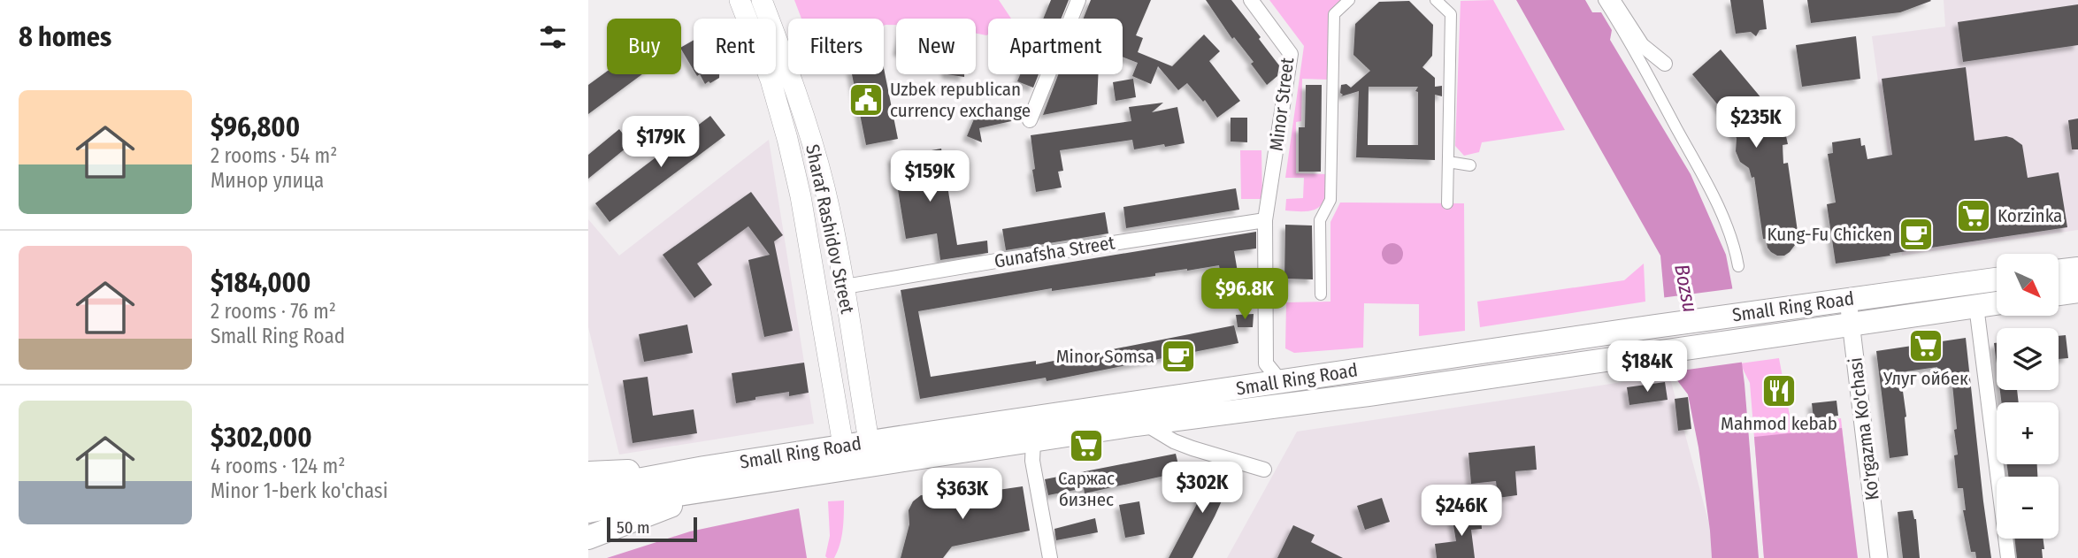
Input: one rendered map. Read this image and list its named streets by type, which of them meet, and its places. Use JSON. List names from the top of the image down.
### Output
{
  "streets": {
    "highway": ["Small Ring Road"],
    "main road": ["Sharaf Rashidov Street"],
    "street": ["Minor Street", "Gunafsha Street", "Ko'rgazma Ko'chasi"]
  },
  "crossings": [
    ["Minor Street", "Gunafsha Street"],
    ["Minor Street", "Small Ring Road"],
    ["Sharaf Rashidov Street", "Gunafsha Street"],
    ["Sharaf Rashidov Street", "Small Ring Road"],
    ["Small Ring Road", "Ko'rgazma Ko'chasi"]
  ],
  "water": ["Bozsu"],
  "places": {
    "public building": ["Uzbek republican currency exchange"],
    "supermarket": ["Korzinka", "Улуг ойбек", "Саржас бизнес"],
    "cafe": ["Kung-Fu Chicken", "Minor Somsa"],
    "restaurant": ["Mahmod kebab"]
  },
  "scale_bar": "50 m",
  "north": "bottom right",
  "page": {
    "heading": "8 homes",
    "chip": [
      "Buy",
      "Rent",
      "Filters",
      "New",
      "Apartment"
    ],
    "list": [
      {
        "name": "$96,800",
        "note": "2 rooms · 54 m² · Минор улица"
      },
      {
        "name": "$184,000",
        "note": "2 rooms · 76 m² · Small Ring Road"
      },
      {
        "name": "$302,000",
        "note": "4 rooms · 124 m² · Minor 1-berk ko'chasi"
      }
    ],
    "price": [
      "$235K",
      "$179K",
      "$159K",
      "$96.8K",
      "$184K",
      "$302K",
      "$363K",
      "$246K"
    ],
    "map_buttons": ["+", "−"],
    "scale": "50 m"
  }
}
